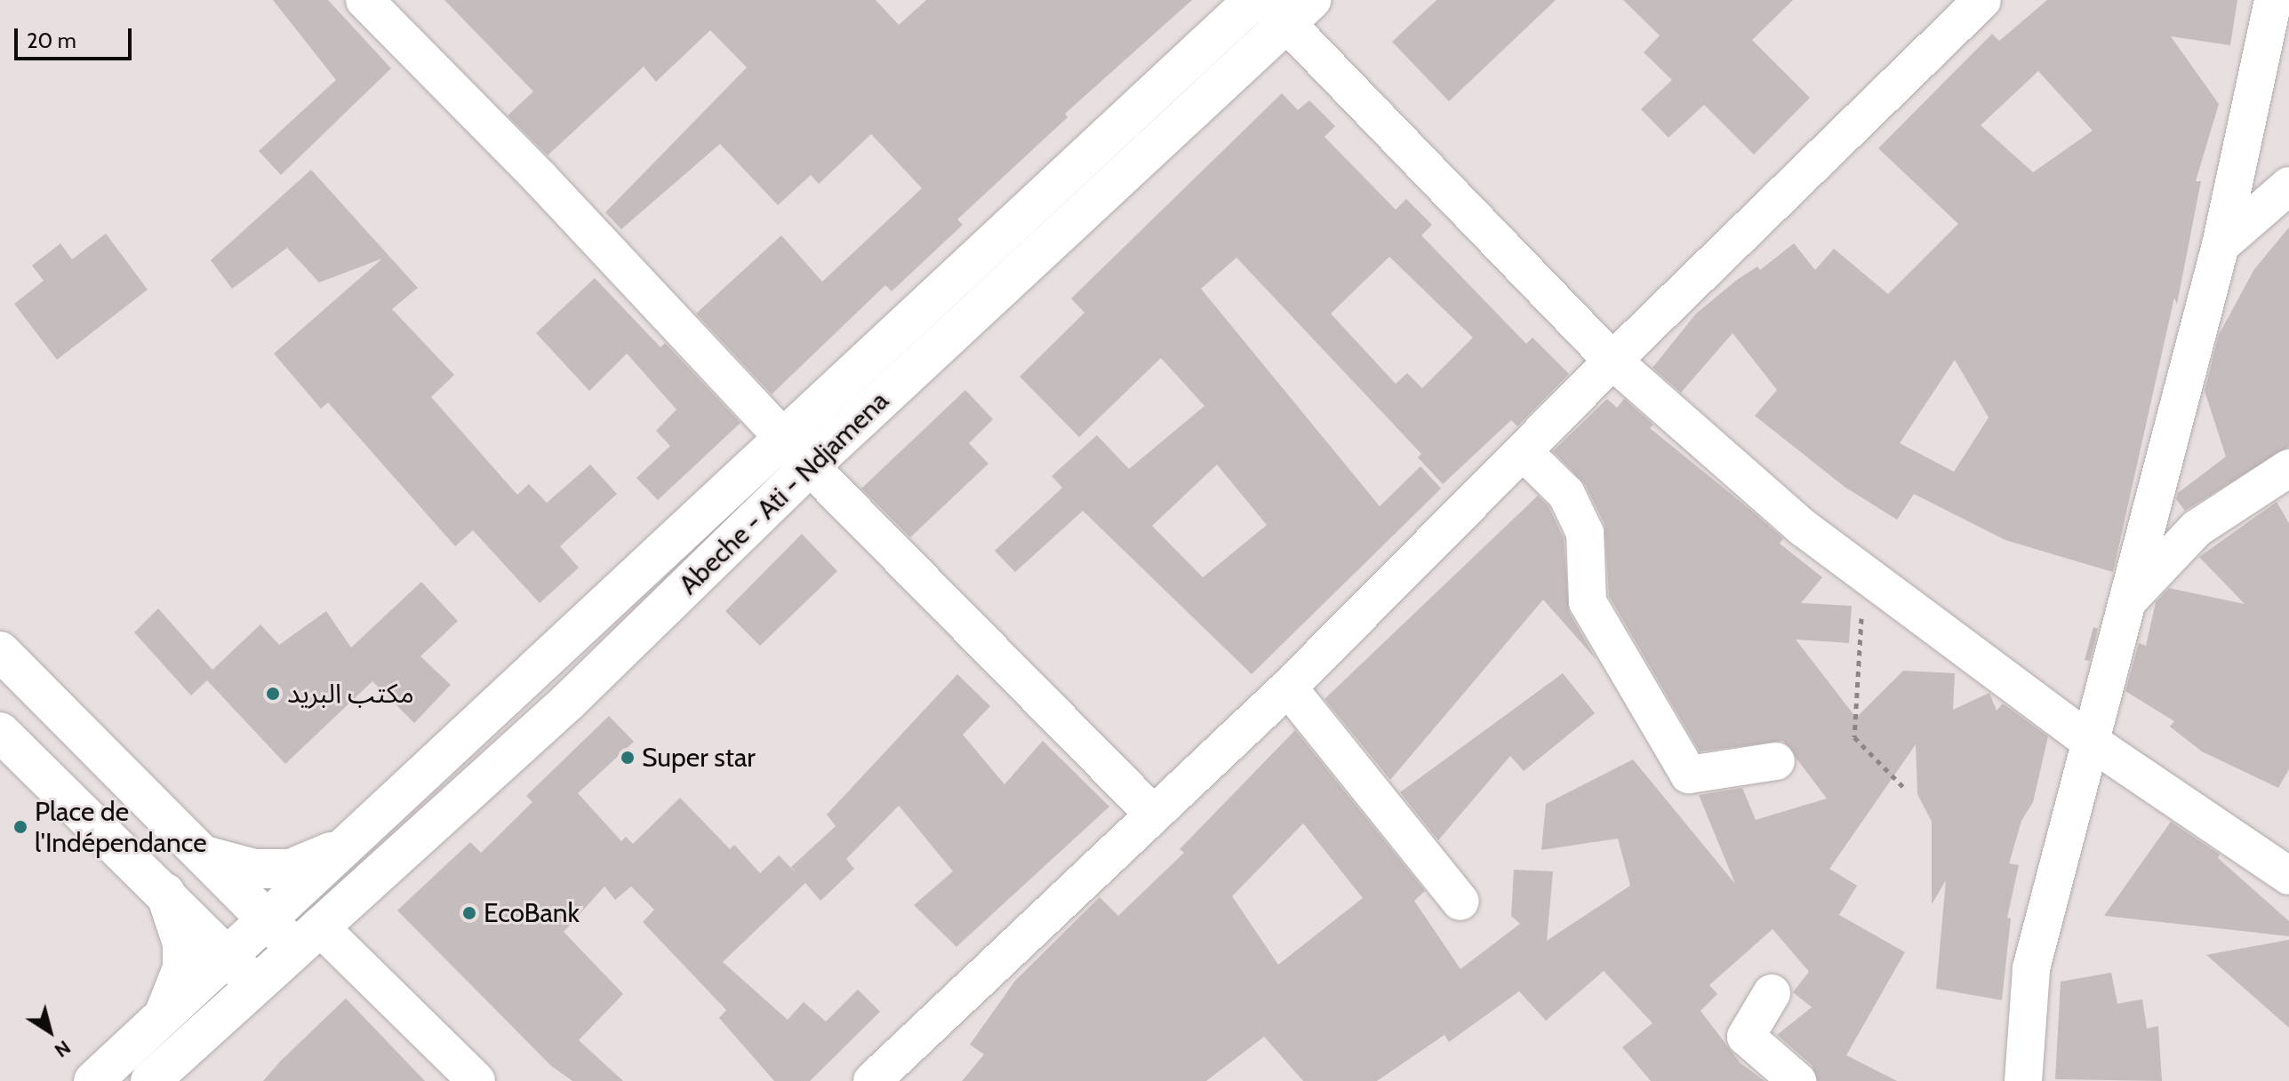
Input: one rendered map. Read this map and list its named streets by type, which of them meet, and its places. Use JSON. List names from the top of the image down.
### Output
{
  "streets": {
    "main road": ["Abeche - Ati - Ndjamena"]
  },
  "places": [
    "مكتب البريد",
    "Super star",
    "Place de l'Indépendance",
    "EcoBank"
  ],
  "scale_bar": "20 m",
  "north": "bottom right"
}
